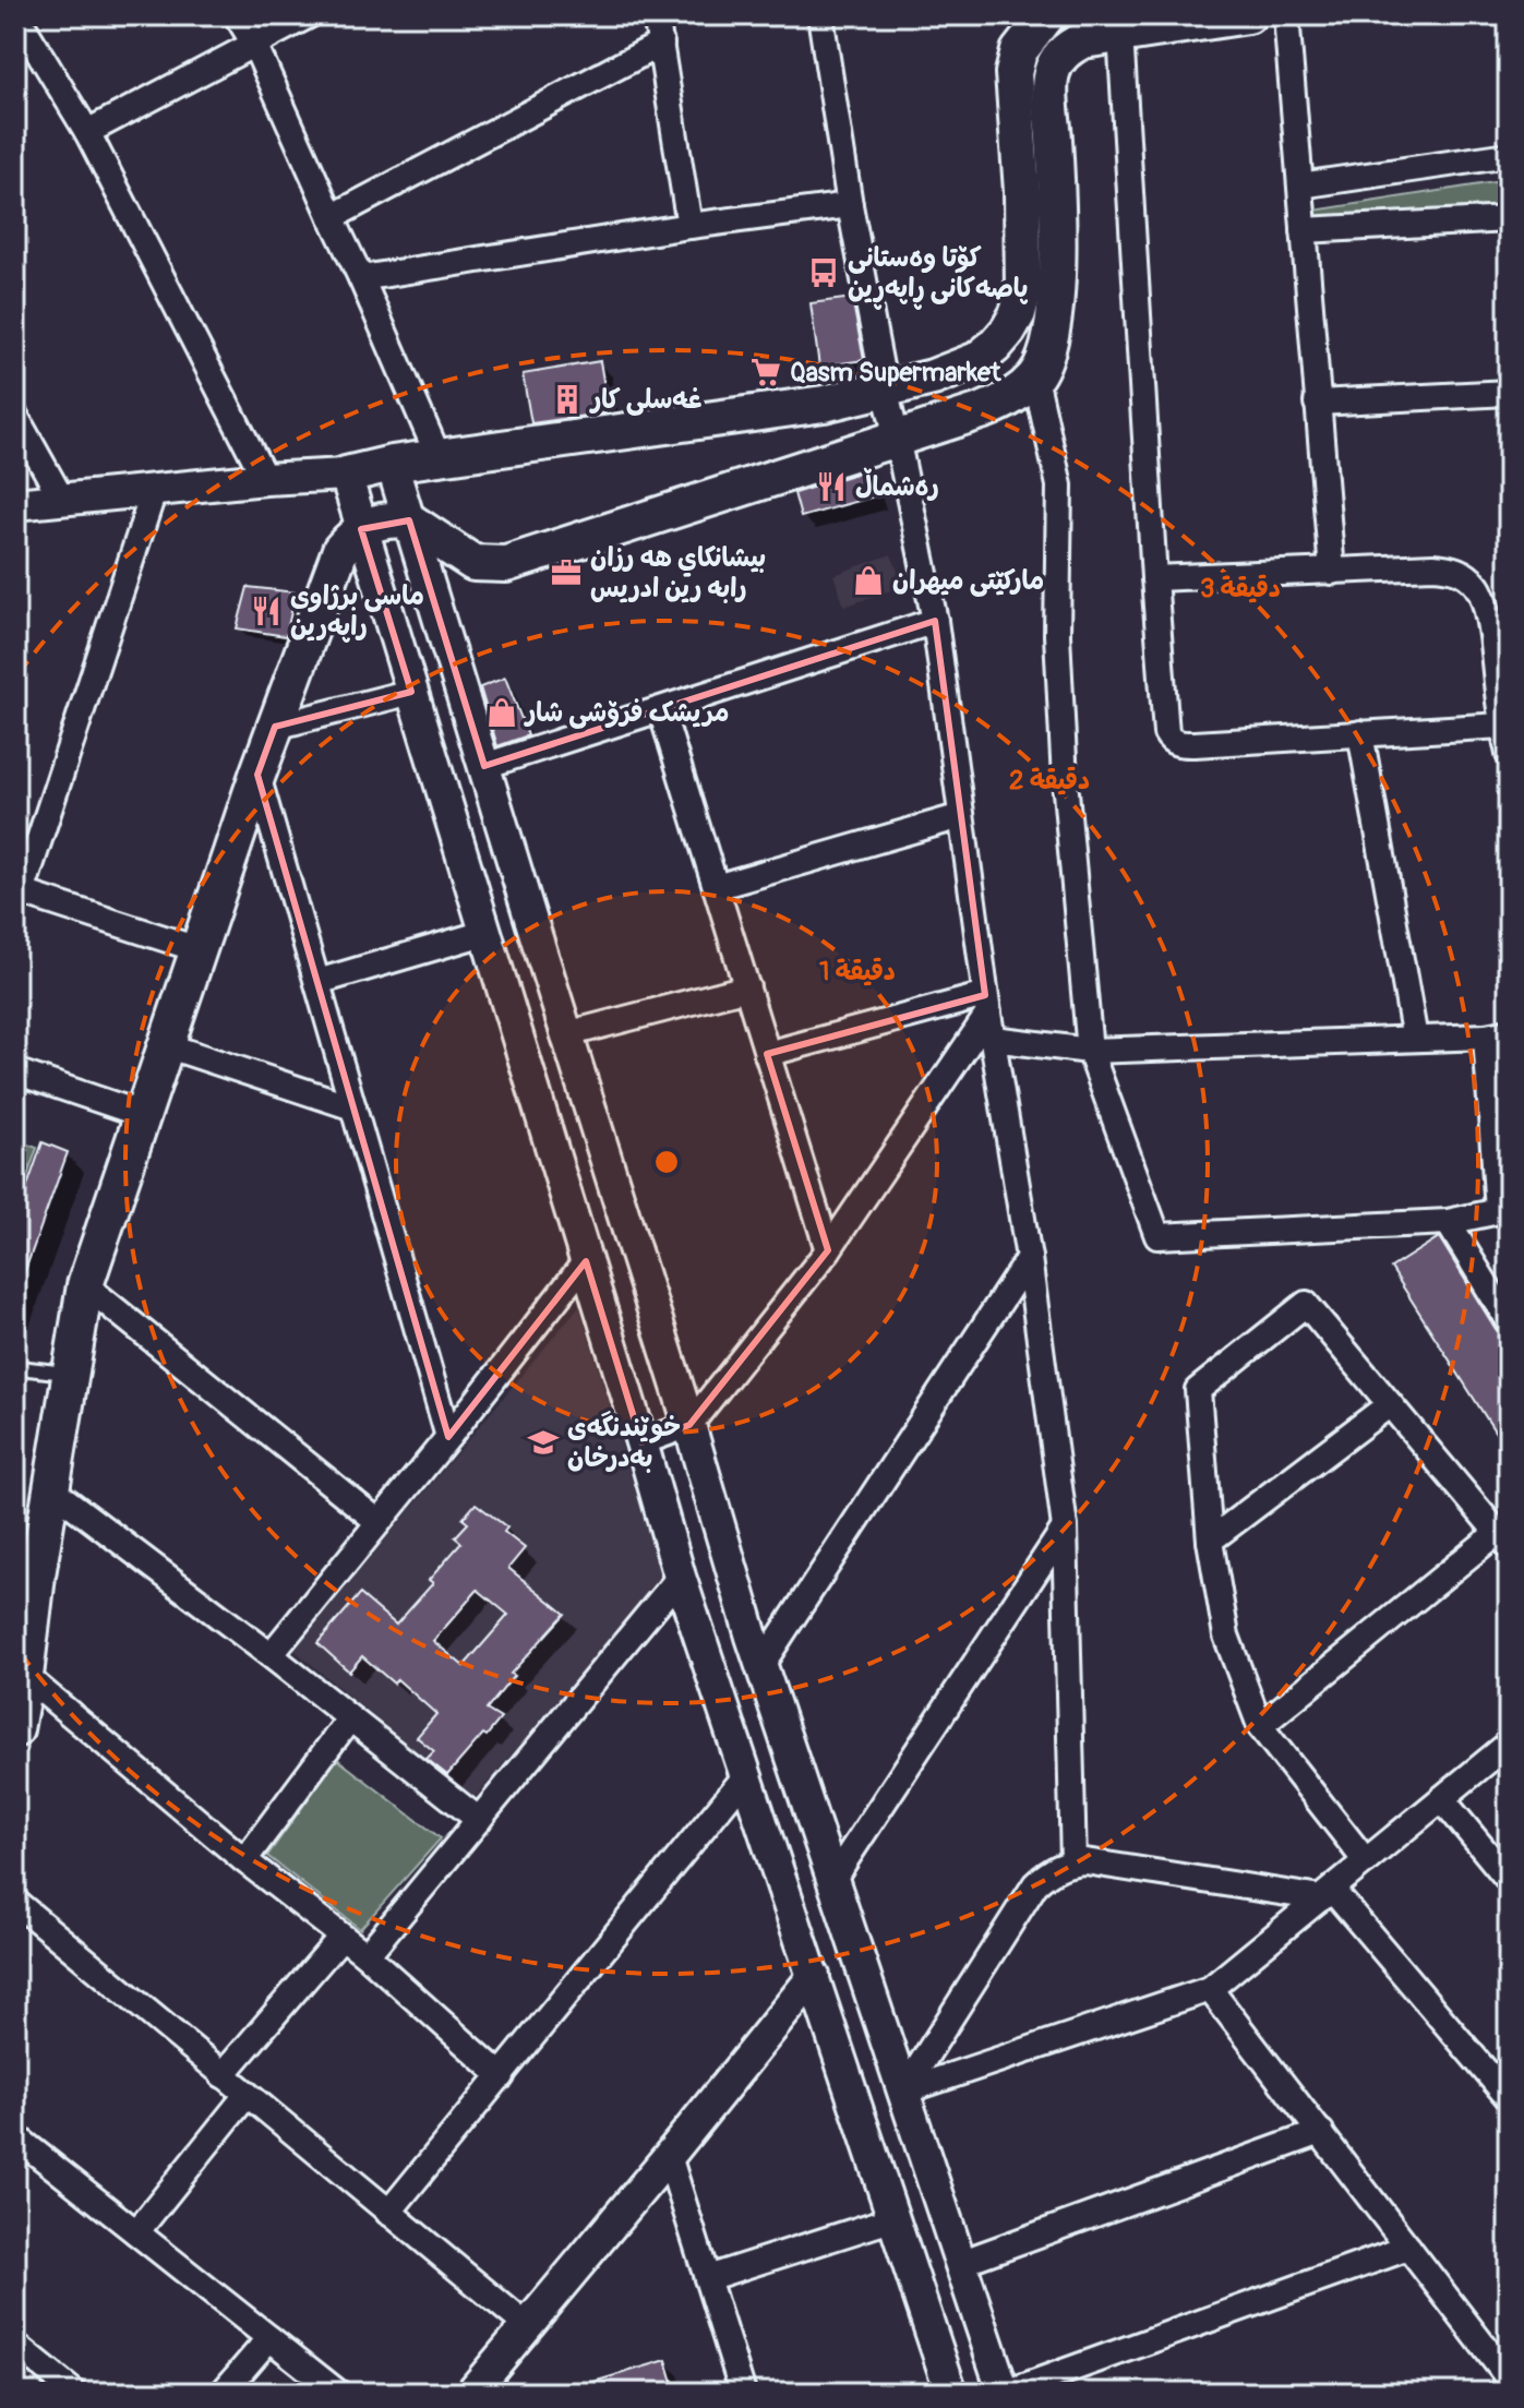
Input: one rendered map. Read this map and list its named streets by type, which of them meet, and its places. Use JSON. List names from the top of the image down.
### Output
{
  "places": {
    "bus stop": ["كۆتا وەستانی پاصەکانی ڕاپەڕین"],
    "supermarket": ["Qasm Supermarket"],
    "building": ["غەسلی کار"],
    "restaurant": ["رەشماڵ", "ماسی برژاوی راپەرین"],
    "office": ["بيشانكاي هه رزان رابه رين ادريس"],
    "shop": ["مارکێتی میهران", "مریشک فرۆشی شار"],
    "school or university": ["خوێندنگەی بەدرخان"]
  },
  "rings": ["3 دقيقة", "2 دقيقة", "1 دقيقة"]
}
